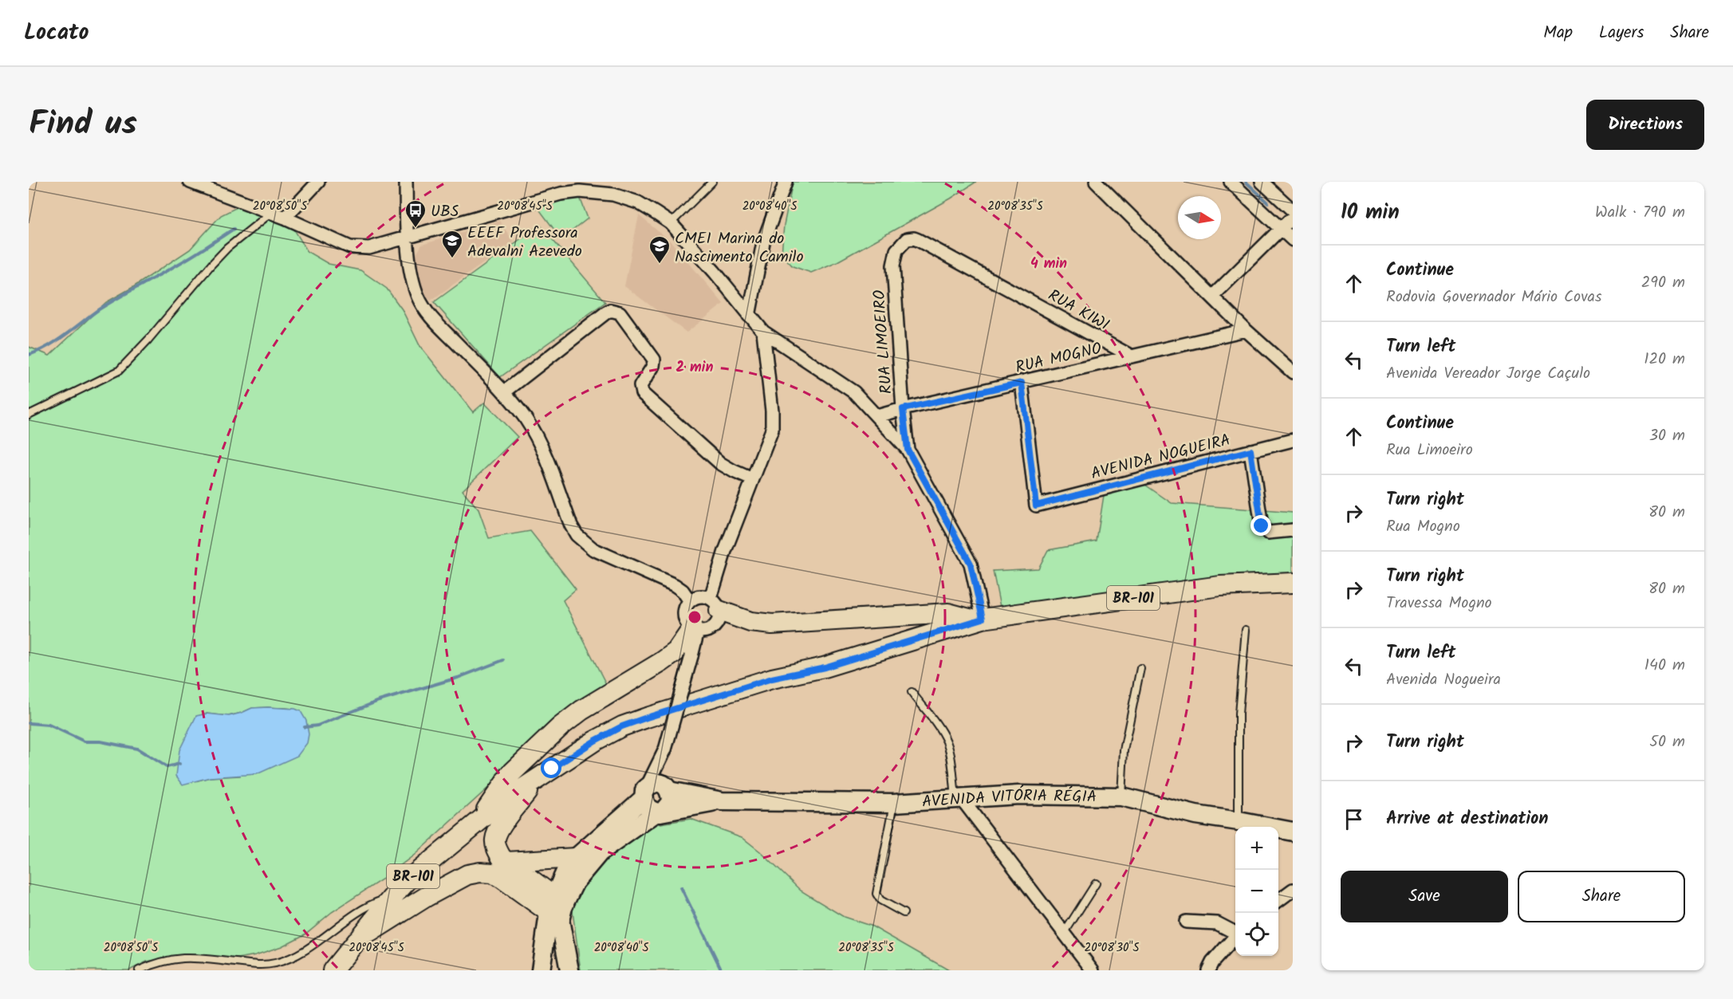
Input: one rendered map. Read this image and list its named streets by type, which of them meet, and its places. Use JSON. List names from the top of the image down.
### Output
{
  "streets": {
    "main road": ["BR-101"],
    "street": [
      "RUA KIWI",
      "RUA LIMOEIRO",
      "RUA MOGNO",
      "AVENIDA NOGUEIRA",
      "AVENIDA VITÓRIA RÉGIA"
    ]
  },
  "crossings": [
    ["RUA KIWI", "RUA LIMOEIRO"],
    ["RUA KIWI", "RUA MOGNO"],
    ["RUA LIMOEIRO", "RUA MOGNO"],
    ["RUA MOGNO", "AVENIDA NOGUEIRA"]
  ],
  "places": {
    "bus stop": ["UBS"],
    "school or university": ["EEEF Professora Adevalni Azevedo", "CMEI Marina do Nascimento Camilo"]
  },
  "north": "right",
  "page": {
    "header": "Locato",
    "nav": ["Map", "Layers", "Share"],
    "title": "Find us",
    "buttons": [
      "Directions",
      ["Save", "Share"]
    ],
    "heading": ["10 min", "Walk · 790 m"],
    "list": [
      ["Continue", "Rodovia Governador Mário Covas", "290 m"],
      ["Turn left", "Avenida Vereador Jorge Caçulo", "120 m"],
      ["Continue", "Rua Limoeiro", "30 m"],
      ["Turn right", "Rua Mogno", "80 m"],
      ["Turn right", "Travessa Mogno", "80 m"],
      ["Turn left", "Avenida Nogueira", "140 m"],
      ["Turn right", "50 m"],
      "Arrive at destination"
    ],
    "map_buttons": ["+", "−"]
  },
  "coordinates": [
    "20°08'50\"S",
    "20°08'45\"S",
    "20°08'40\"S",
    "20°08'35\"S",
    "20°08'30\"S"
  ],
  "rings": ["4 min", "2 min"]
}
